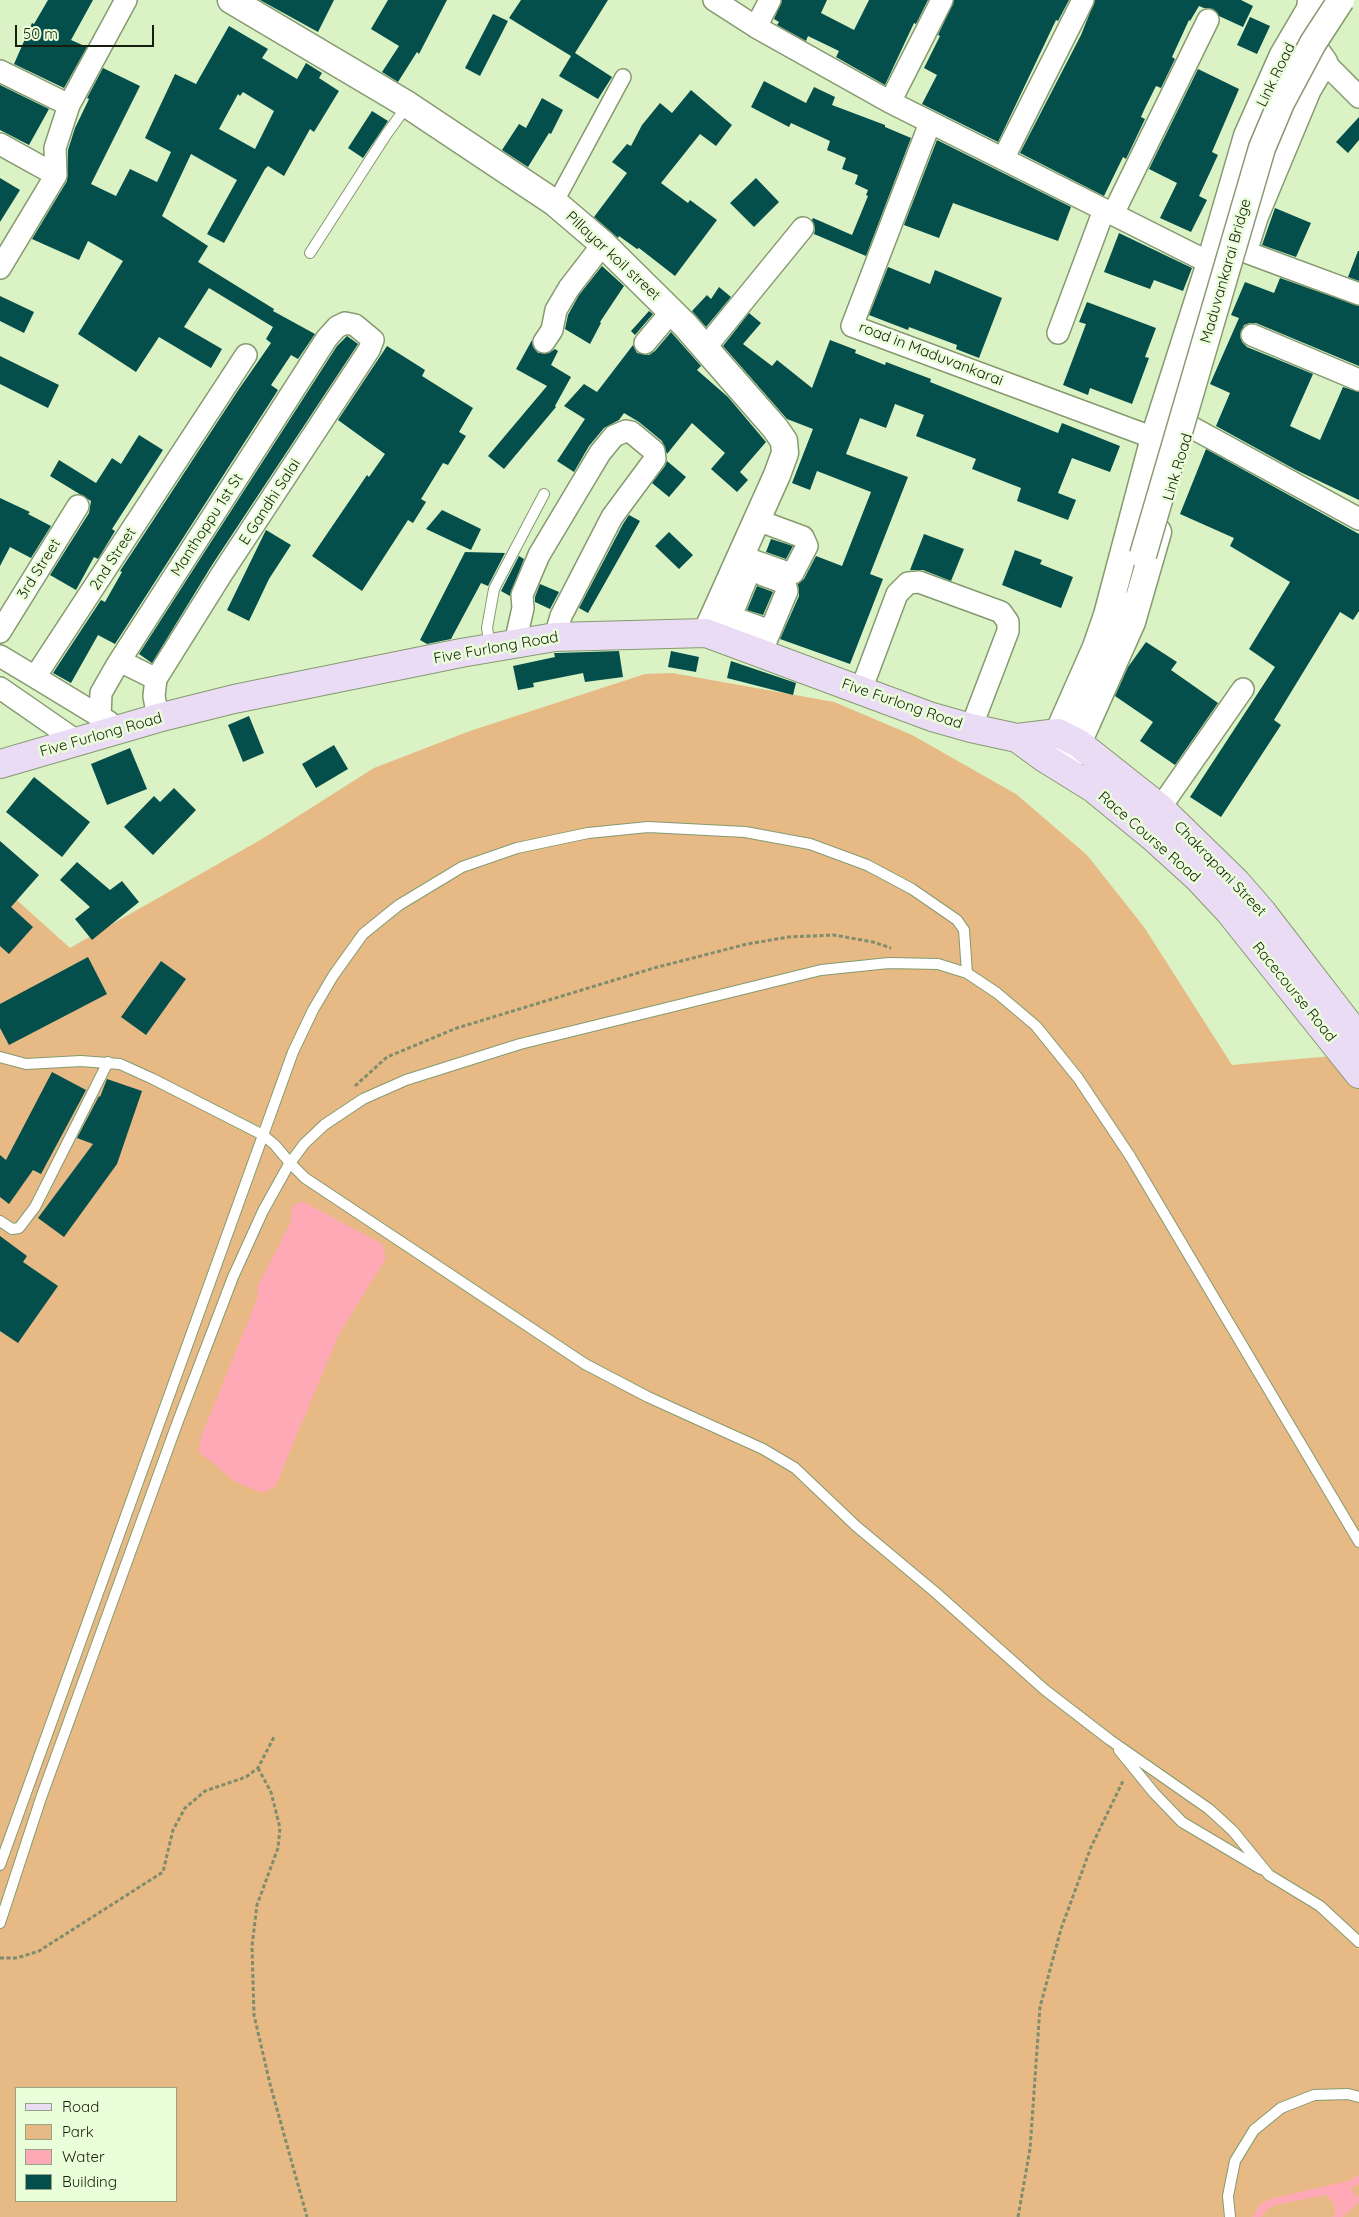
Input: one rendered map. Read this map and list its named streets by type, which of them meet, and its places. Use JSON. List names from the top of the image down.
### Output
{
  "streets": {
    "main road": [
      "Five Furlong Road",
      "Race Course Road",
      "Chakrapani Street",
      "Racecourse Road"
    ],
    "street": [
      "Link Road",
      "Pillayar koil street",
      "Maduvankarai Bridge",
      "road in Maduvankarai",
      "E Gandhi Salai",
      "Manthoppu 1st St",
      "2nd Street",
      "3rd Street"
    ]
  },
  "crossings": [
    ["Link Road", "road in Maduvankarai"],
    ["Pillayar koil street", "Five Furlong Road"],
    ["E Gandhi Salai", "Manthoppu 1st St"],
    ["Manthoppu 1st St", "Five Furlong Road"],
    ["Five Furlong Road", "Race Course Road"],
    ["Five Furlong Road", "Chakrapani Street"],
    ["Race Course Road", "Racecourse Road"]
  ],
  "legend": [
    "Road",
    "Park",
    "Water",
    "Building"
  ],
  "scale_bar": "50 m"
}
